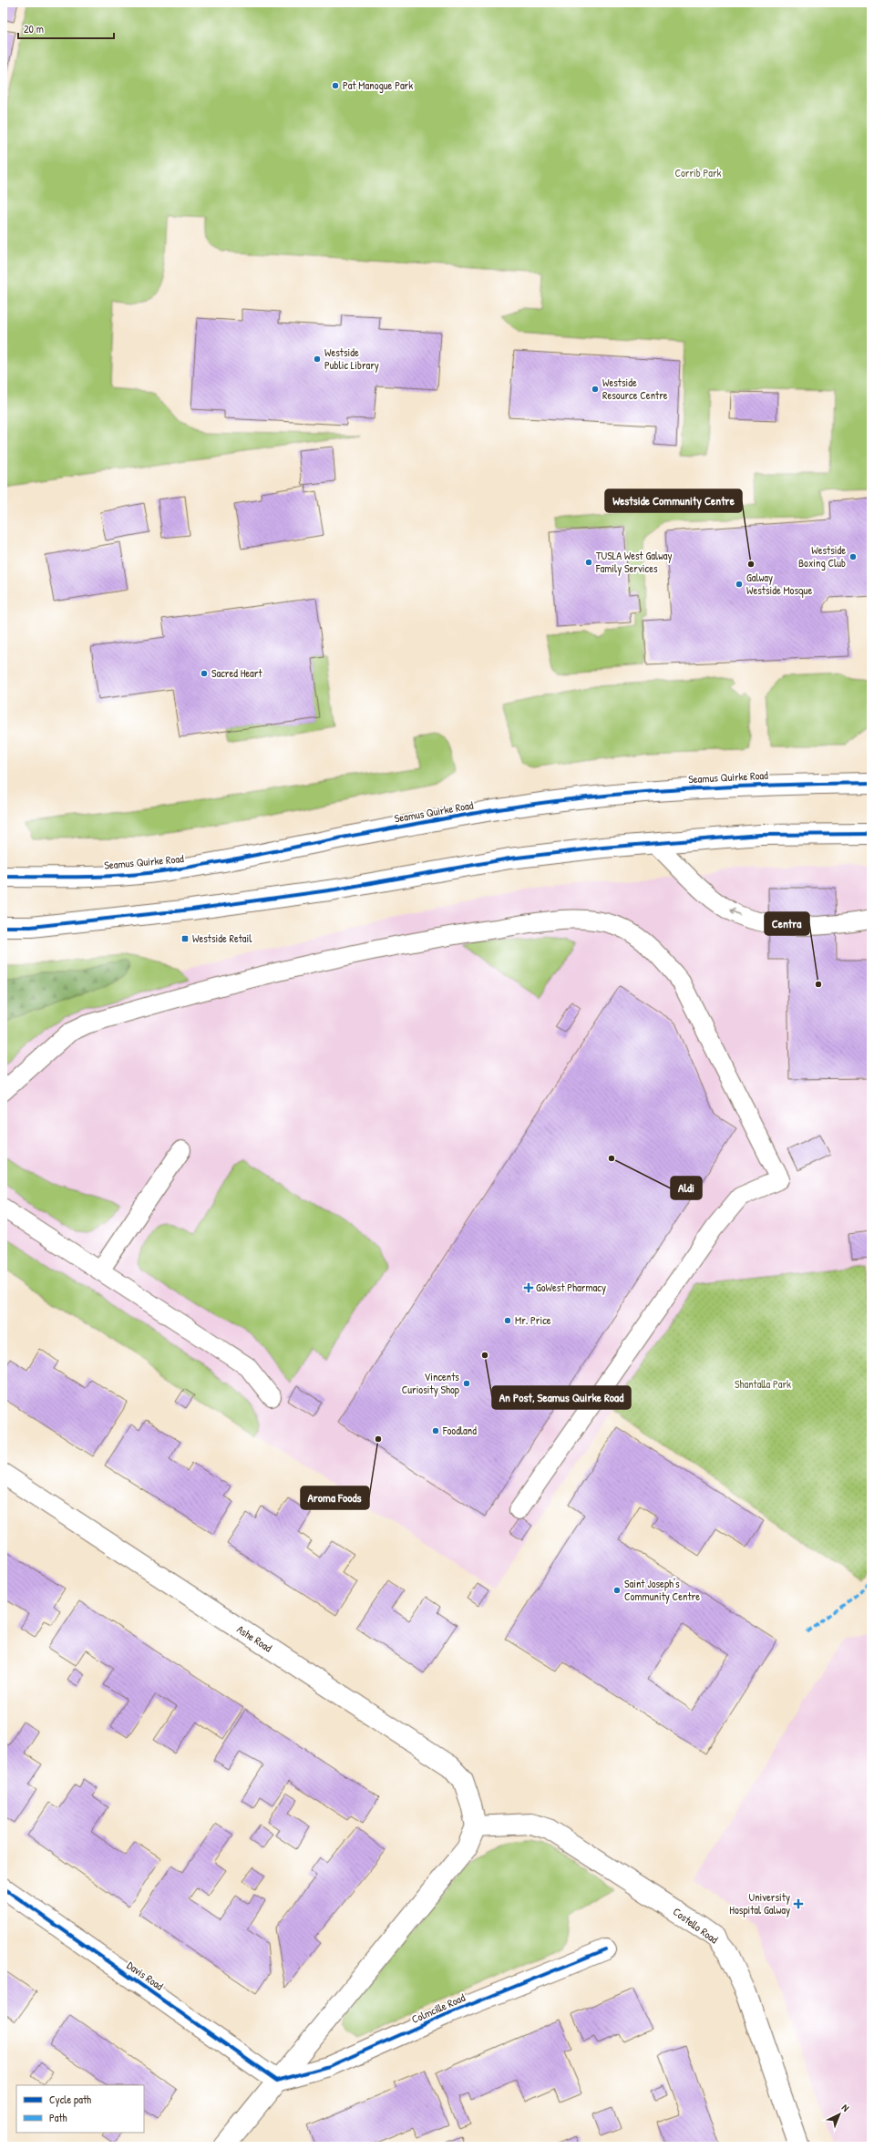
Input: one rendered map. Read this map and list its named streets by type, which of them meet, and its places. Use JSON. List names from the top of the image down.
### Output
{
  "streets": {
    "street": [
      "Seamus Quirke Road",
      "Ashe Road",
      "Costello Road",
      "Davis Road",
      "Colmcille Road"
    ]
  },
  "crossings": [
    ["Ashe Road", "Costello Road"],
    ["Davis Road", "Colmcille Road"]
  ],
  "parks": ["Corrib Park", "Shantalla Park"],
  "places": {
    "other": [
      "Pat Manogue Park",
      "Westside Public Library",
      "Westside Resource Centre",
      "Westside Boxing Club",
      "TUSLA West Galway Family Services",
      "Westside Community Centre",
      "Galway Westside Mosque",
      "Sacred Heart",
      "Centra",
      "Aldi",
      "Mr. Price",
      "An Post, Seamus Quirke Road",
      "Vincents Curiosity Shop",
      "Foodland",
      "Aroma Foods",
      "Saint Joseph's Community Centre"
    ],
    "transit": ["Westside Retail"],
    "health": ["GoWest Pharmacy", "University Hospital Galway"]
  },
  "legend": ["Cycle path", "Path"],
  "scale_bar": "20 m",
  "north": "top right"
}
